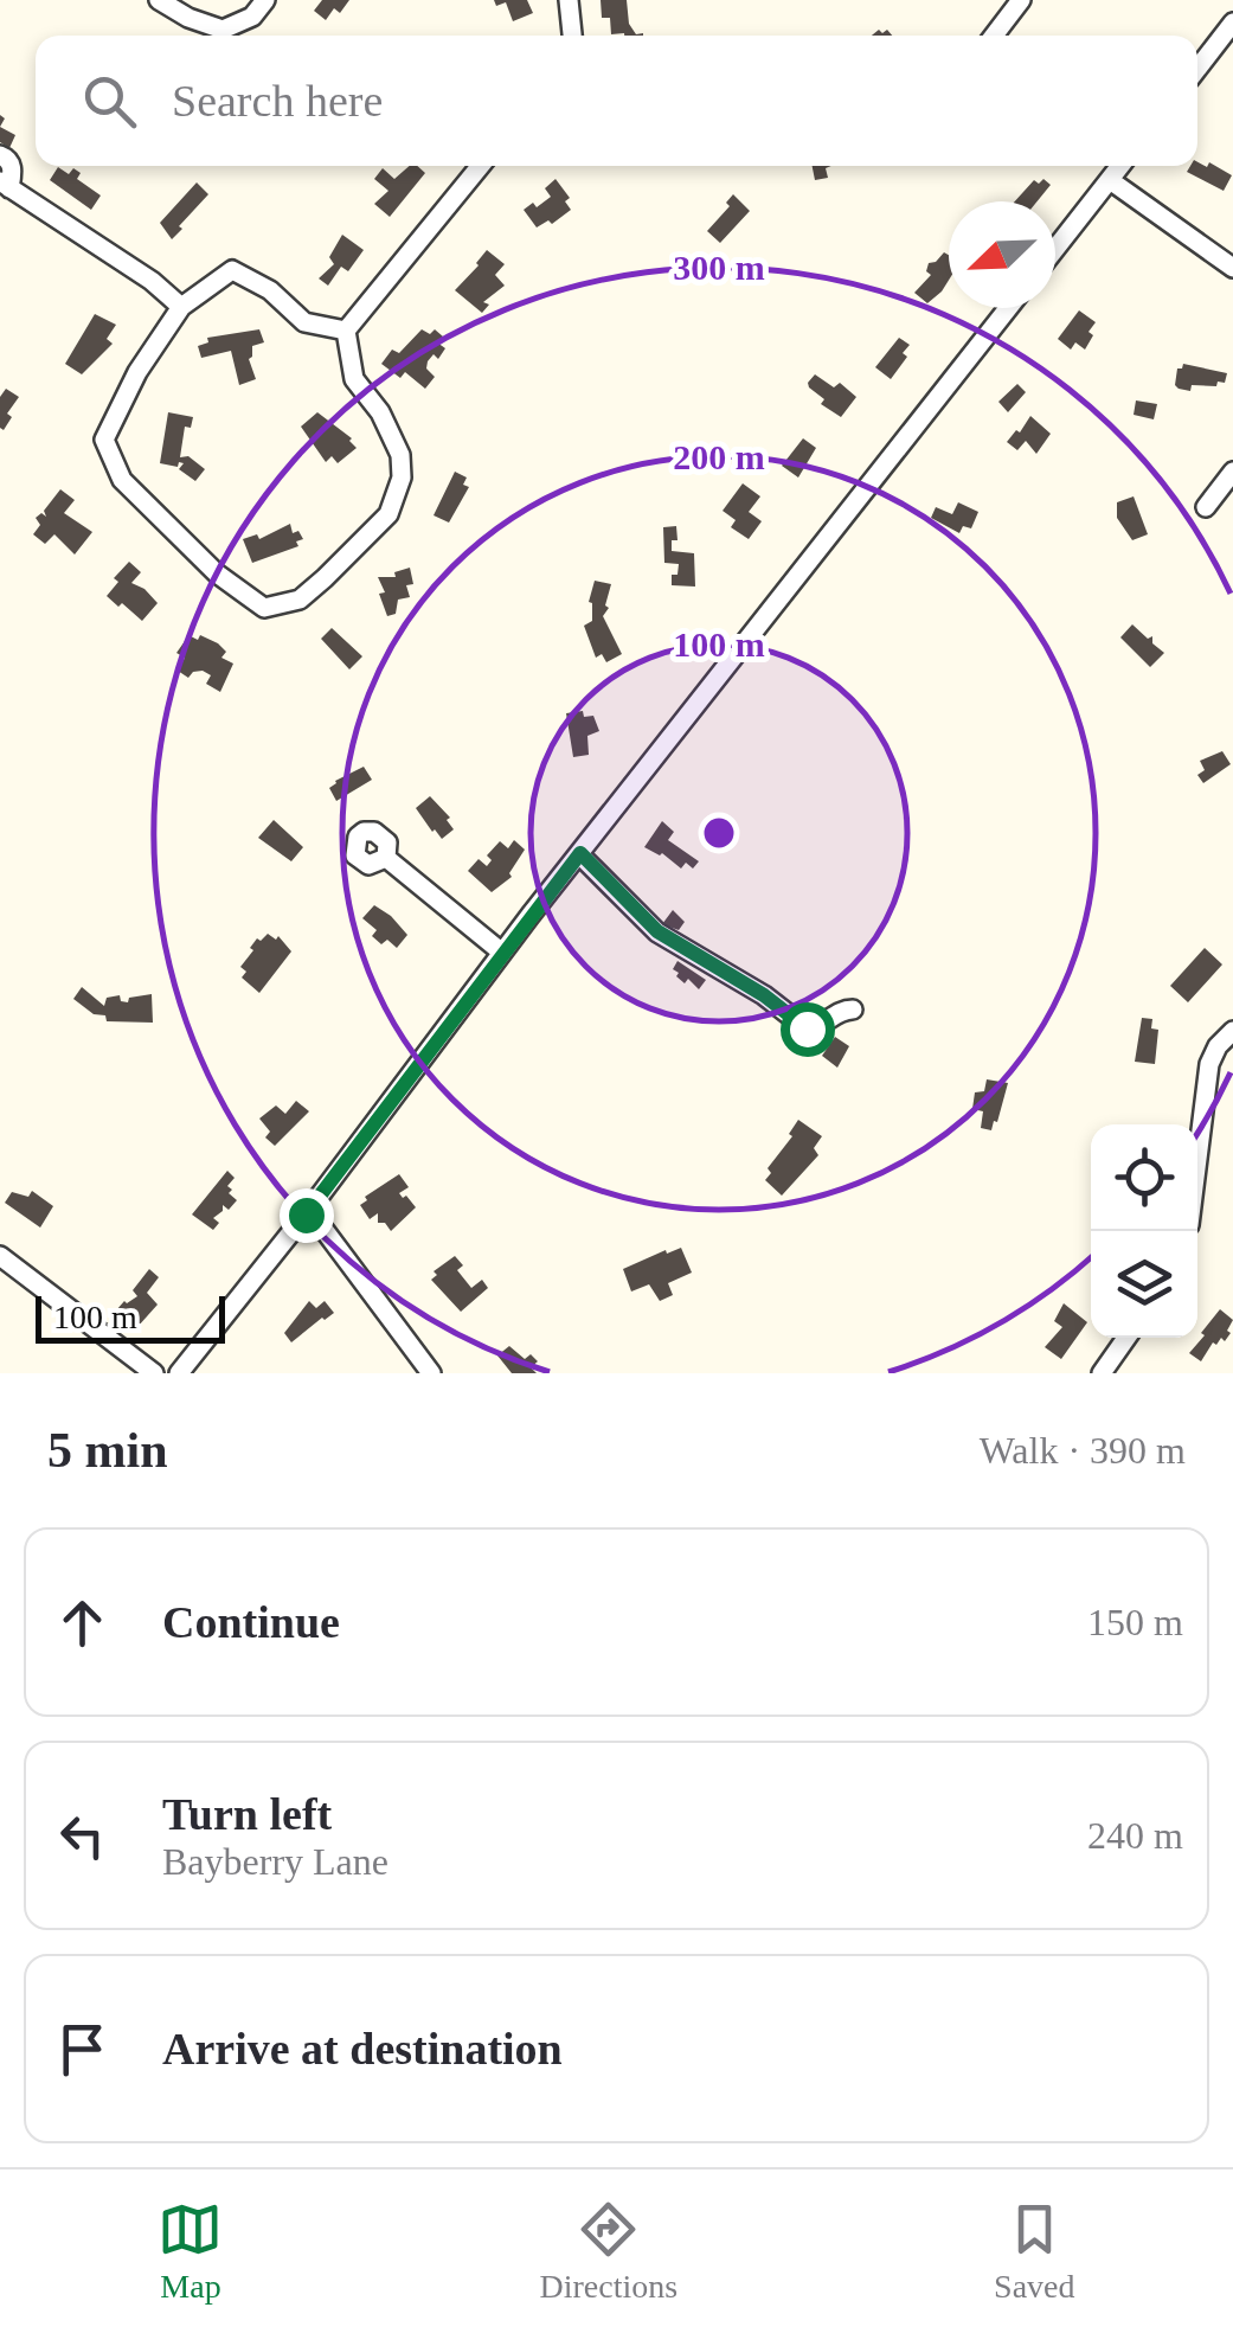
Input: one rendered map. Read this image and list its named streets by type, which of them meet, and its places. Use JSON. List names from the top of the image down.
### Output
{
  "scale_bar": "100 m",
  "north": "bottom left",
  "page": {
    "search": "Search here",
    "scale": "100 m",
    "heading": ["5 min", "Walk · 390 m"],
    "list": [
      ["Continue", "150 m"],
      ["Turn left", "Bayberry Lane", "240 m"],
      "Arrive at destination"
    ],
    "nav": ["Map", "Directions", "Saved"]
  },
  "rings": ["300 m", "200 m", "100 m"]
}
